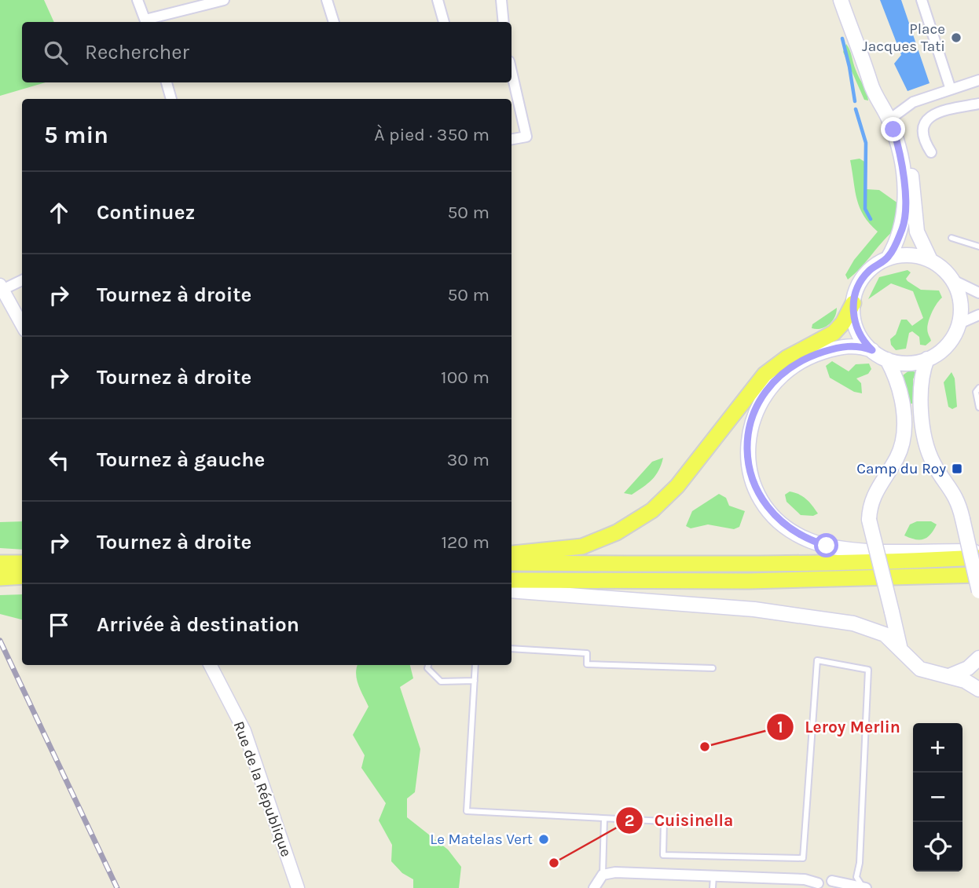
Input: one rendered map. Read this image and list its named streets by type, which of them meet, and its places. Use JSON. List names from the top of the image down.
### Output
{
  "streets": {
    "street": ["Rue de la République"]
  },
  "places": {
    "other": [
      "Place Jacques Tati",
      "Leroy Merlin",
      "Le Matelas Vert",
      "Cuisinella"
    ],
    "transit": ["Camp du Roy"]
  },
  "page": {
    "search": "Rechercher",
    "heading": ["5 min", "À pied · 350 m"],
    "list": [
      ["Continuez", "50 m"],
      ["Tournez à droite", "50 m"],
      ["Tournez à droite", "100 m"],
      ["Tournez à gauche", "30 m"],
      ["Tournez à droite", "120 m"],
      "Arrivée à destination"
    ],
    "map_buttons": ["+", "−"]
  }
}
